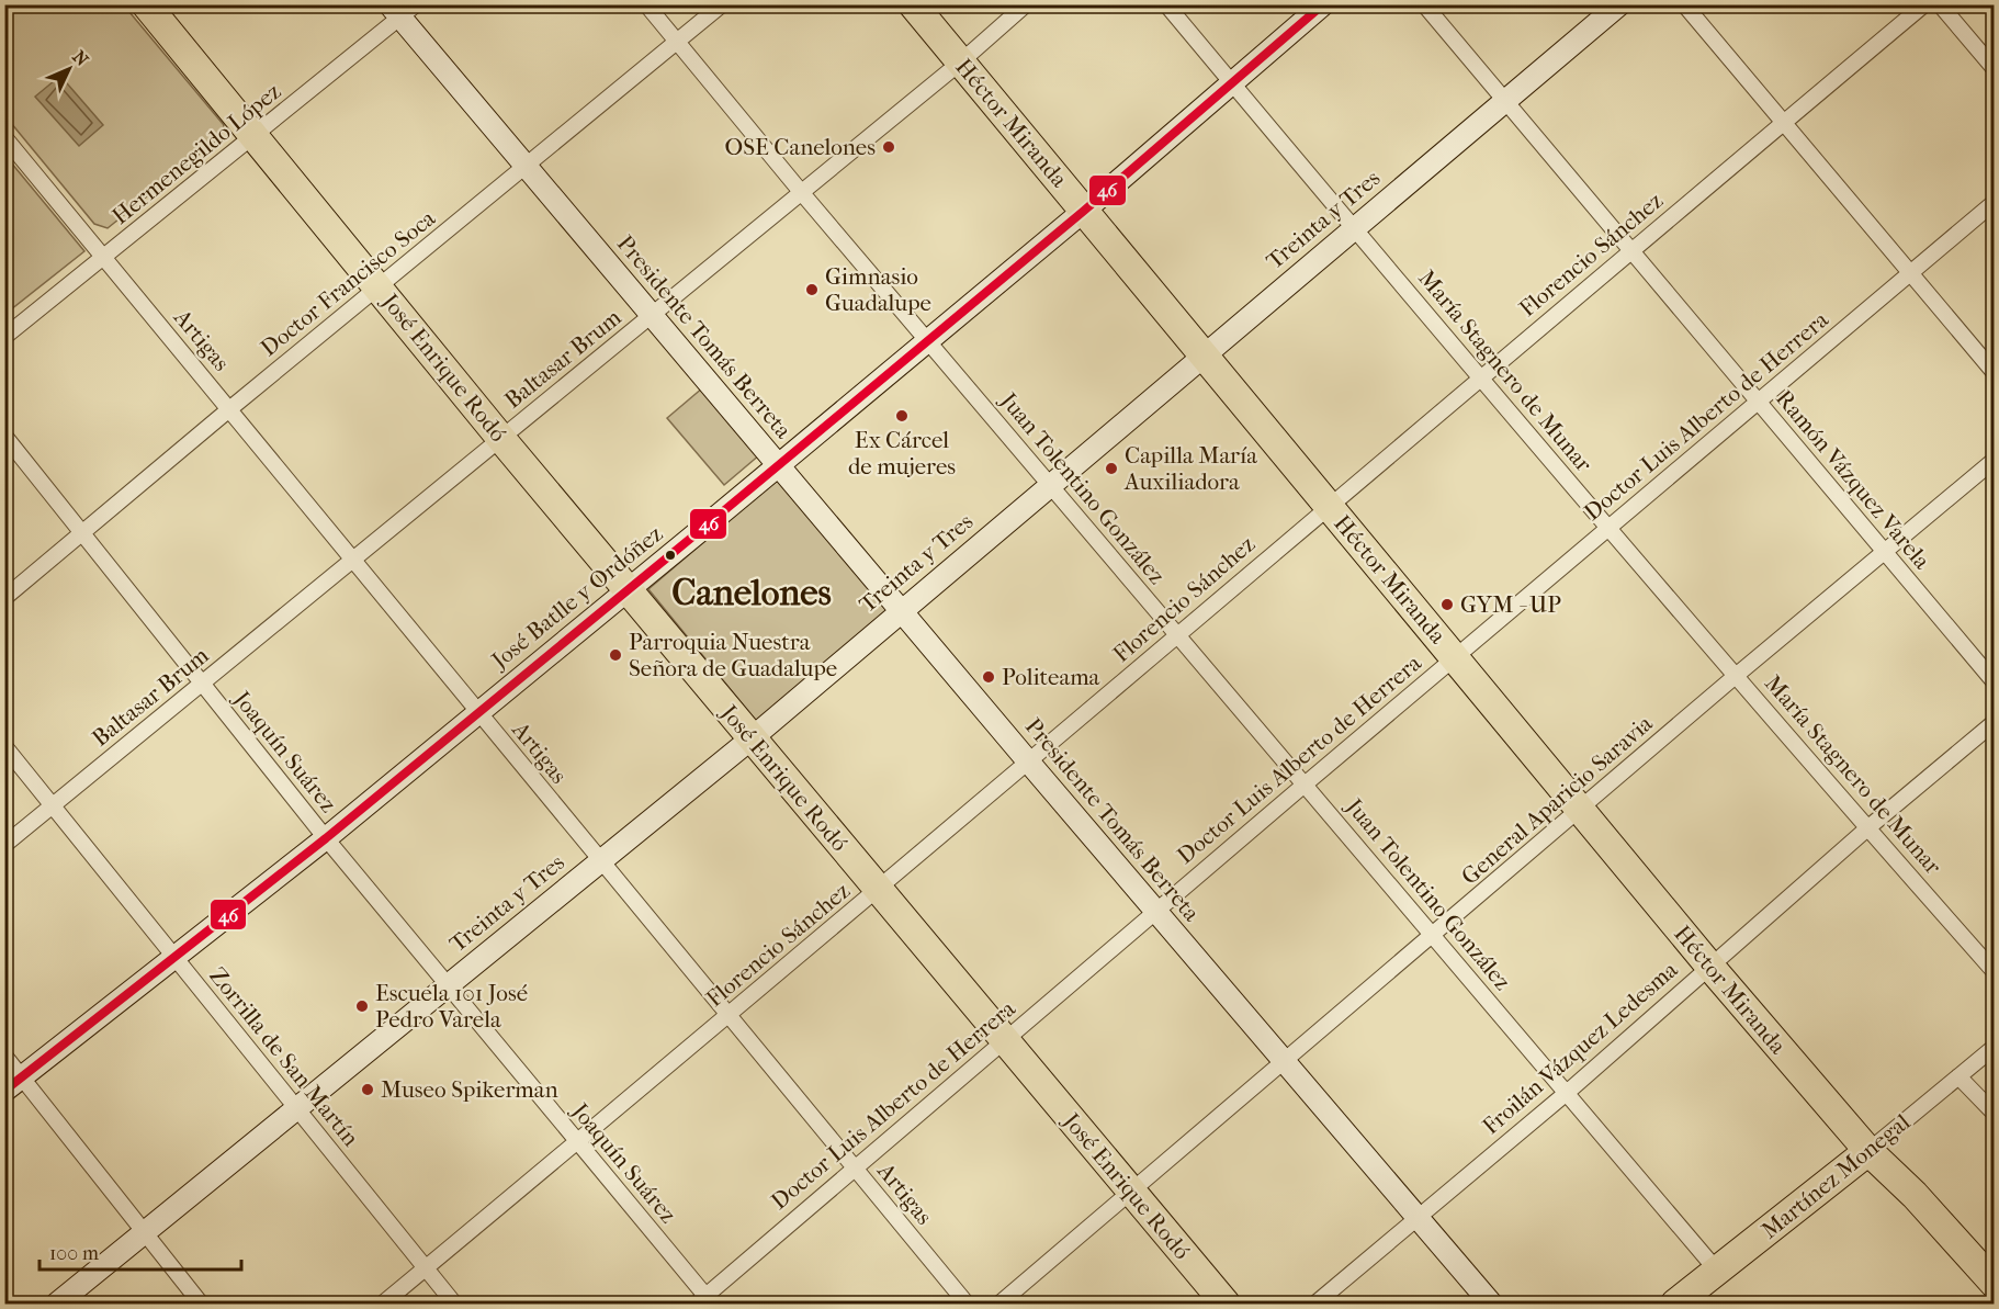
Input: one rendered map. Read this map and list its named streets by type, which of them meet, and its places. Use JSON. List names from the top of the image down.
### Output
{
  "streets": {
    "highway": ["Héctor Miranda", "José Enrique Rodó", "Martínez Monegal"],
    "street": [
      "Hermenegildo López",
      "Treinta y Tres",
      "Florencio Sánchez",
      "Doctor Francisco Soca",
      "Presidente Tomás Berreta",
      "Artigas",
      "Baltasar Brum",
      "María Stagnero de Munar",
      "Doctor Luis Alberto de Herrera",
      "Ramón Vázquez Varela",
      "Juan Tolentino González",
      "José Batlle y Ordóñez",
      "Joaquín Suárez",
      "General Aparicio Saravia",
      "Froilán Vázquez Ledesma",
      "Zorrilla de San Martín"
    ]
  },
  "crossings": [
    ["Héctor Miranda", "Treinta y Tres"],
    ["Héctor Miranda", "Florencio Sánchez"],
    ["Héctor Miranda", "Baltasar Brum"],
    ["Héctor Miranda", "Doctor Luis Alberto de Herrera"],
    ["Héctor Miranda", "José Batlle y Ordóñez"],
    ["Héctor Miranda", "General Aparicio Saravia"],
    ["Héctor Miranda", "Froilán Vázquez Ledesma"],
    ["Héctor Miranda", "Martínez Monegal"],
    ["Hermenegildo López", "Presidente Tomás Berreta"],
    ["Hermenegildo López", "Artigas"],
    ["Hermenegildo López", "José Enrique Rodó"],
    ["Treinta y Tres", "Presidente Tomás Berreta"],
    ["Treinta y Tres", "Artigas"],
    ["Treinta y Tres", "José Enrique Rodó"],
    ["Treinta y Tres", "María Stagnero de Munar"],
    ["Treinta y Tres", "Ramón Vázquez Varela"],
    ["Treinta y Tres", "Juan Tolentino González"],
    ["Treinta y Tres", "Joaquín Suárez"],
    ["Treinta y Tres", "Zorrilla de San Martín"],
    ["Florencio Sánchez", "Presidente Tomás Berreta"],
    ["Florencio Sánchez", "Artigas"],
    ["Florencio Sánchez", "José Enrique Rodó"],
    ["Florencio Sánchez", "María Stagnero de Munar"],
    ["Florencio Sánchez", "Ramón Vázquez Varela"],
    ["Florencio Sánchez", "Juan Tolentino González"],
    ["Florencio Sánchez", "Joaquín Suárez"],
    ["Florencio Sánchez", "Zorrilla de San Martín"],
    ["Doctor Francisco Soca", "Presidente Tomás Berreta"],
    ["Doctor Francisco Soca", "Artigas"],
    ["Doctor Francisco Soca", "José Enrique Rodó"],
    ["Doctor Francisco Soca", "Juan Tolentino González"],
    ["Doctor Francisco Soca", "Joaquín Suárez"],
    ["Presidente Tomás Berreta", "Baltasar Brum"],
    ["Presidente Tomás Berreta", "Doctor Luis Alberto de Herrera"],
    ["Presidente Tomás Berreta", "José Batlle y Ordóñez"],
    ["Presidente Tomás Berreta", "General Aparicio Saravia"],
    ["Presidente Tomás Berreta", "Froilán Vázquez Ledesma"],
    ["Artigas", "Baltasar Brum"],
    ["Artigas", "Doctor Luis Alberto de Herrera"],
    ["Artigas", "José Batlle y Ordóñez"],
    ["Baltasar Brum", "José Enrique Rodó"],
    ["Baltasar Brum", "Juan Tolentino González"],
    ["Baltasar Brum", "Joaquín Suárez"],
    ["Baltasar Brum", "Zorrilla de San Martín"],
    ["José Enrique Rodó", "Doctor Luis Alberto de Herrera"],
    ["José Enrique Rodó", "José Batlle y Ordóñez"],
    ["José Enrique Rodó", "General Aparicio Saravia"],
    ["María Stagnero de Munar", "Doctor Luis Alberto de Herrera"],
    ["María Stagnero de Munar", "José Batlle y Ordóñez"],
    ["María Stagnero de Munar", "General Aparicio Saravia"],
    ["María Stagnero de Munar", "Froilán Vázquez Ledesma"],
    ["Doctor Luis Alberto de Herrera", "Ramón Vázquez Varela"],
    ["Doctor Luis Alberto de Herrera", "Juan Tolentino González"],
    ["Doctor Luis Alberto de Herrera", "Joaquín Suárez"],
    ["Ramón Vázquez Varela", "General Aparicio Saravia"],
    ["Juan Tolentino González", "José Batlle y Ordóñez"],
    ["Juan Tolentino González", "General Aparicio Saravia"],
    ["Juan Tolentino González", "Froilán Vázquez Ledesma"],
    ["Juan Tolentino González", "Martínez Monegal"],
    ["José Batlle y Ordóñez", "Joaquín Suárez"],
    ["José Batlle y Ordóñez", "Zorrilla de San Martín"]
  ],
  "districts": ["Canelones"],
  "places": [
    "OSE Canelones",
    "Gimnasio Guadalupe",
    "Ex Cárcel de mujeres",
    "Capilla María Auxiliadora",
    "GYM - UP",
    "Parroquia Nuestra Señora de Guadalupe",
    "Politeama",
    "Escuela 101 José Pedro Varela",
    "Museo Spikerman"
  ],
  "lines": ["transit line 46"],
  "scale_bar": "100 m",
  "north": "top right"
}
